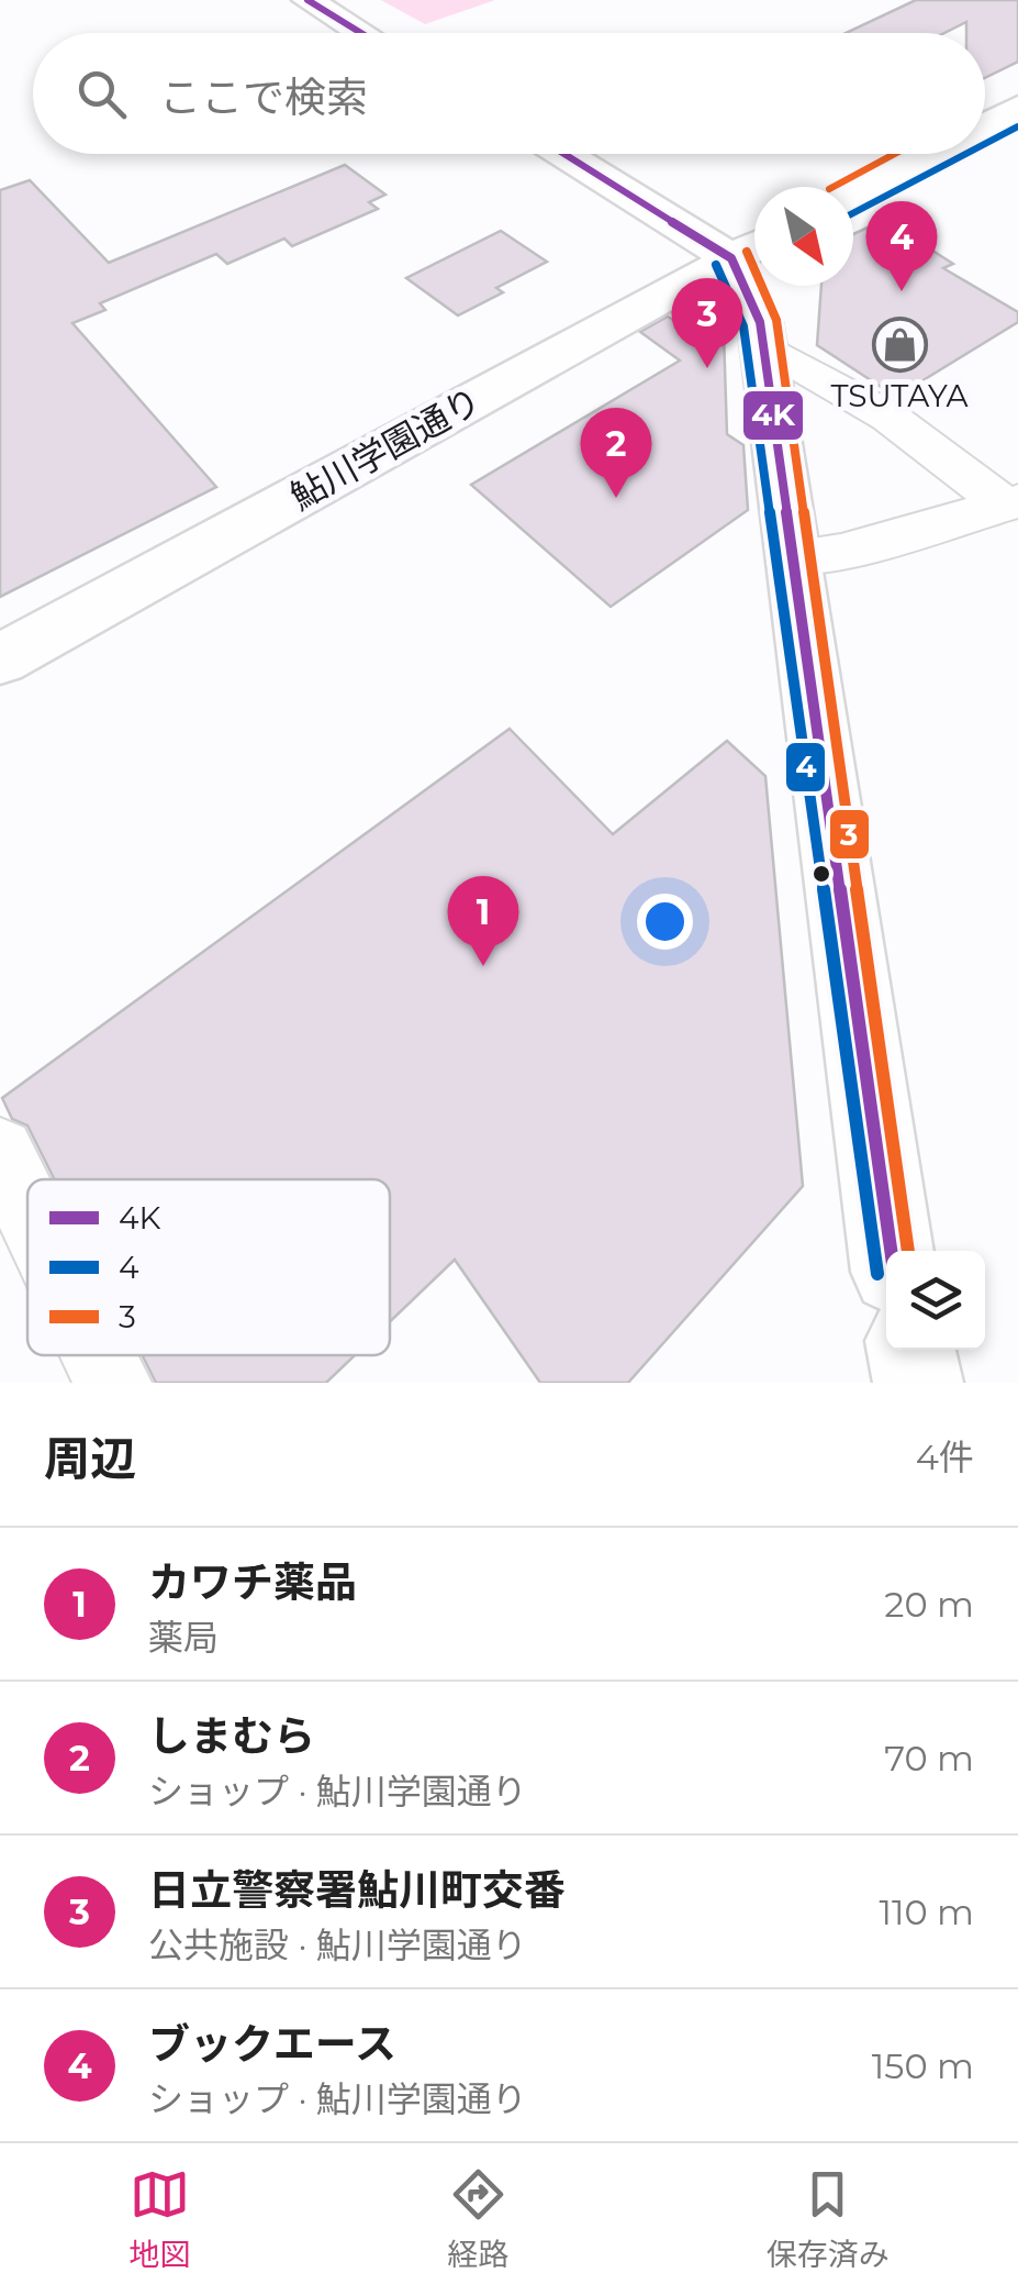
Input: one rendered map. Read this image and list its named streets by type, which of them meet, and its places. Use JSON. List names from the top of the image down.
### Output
{
  "streets": {
    "street": ["鮎川学園通り"]
  },
  "places": {
    "shop": ["TSUTAYA"]
  },
  "lines": ["transit line 4K", "transit line 4", "transit line 3"],
  "legend": ["4K", "4", "3"],
  "north": "bottom right",
  "page": {
    "search": "ここで検索",
    "pins": [
      "4",
      "3",
      "2",
      "1"
    ],
    "heading": ["周辺", "4件"],
    "list": [
      {
        "mark": "1",
        "name": "カワチ薬品",
        "note": "薬局",
        "value": "20 m"
      },
      {
        "mark": "2",
        "name": "しまむら",
        "note": "ショップ · 鮎川学園通り",
        "value": "70 m"
      },
      {
        "mark": "3",
        "name": "日立警察署鮎川町交番",
        "note": "公共施設 · 鮎川学園通り",
        "value": "110 m"
      },
      {
        "mark": "4",
        "name": "ブックエース",
        "note": "ショップ · 鮎川学園通り",
        "value": "150 m"
      }
    ],
    "nav": ["地図", "経路", "保存済み"]
  }
}
